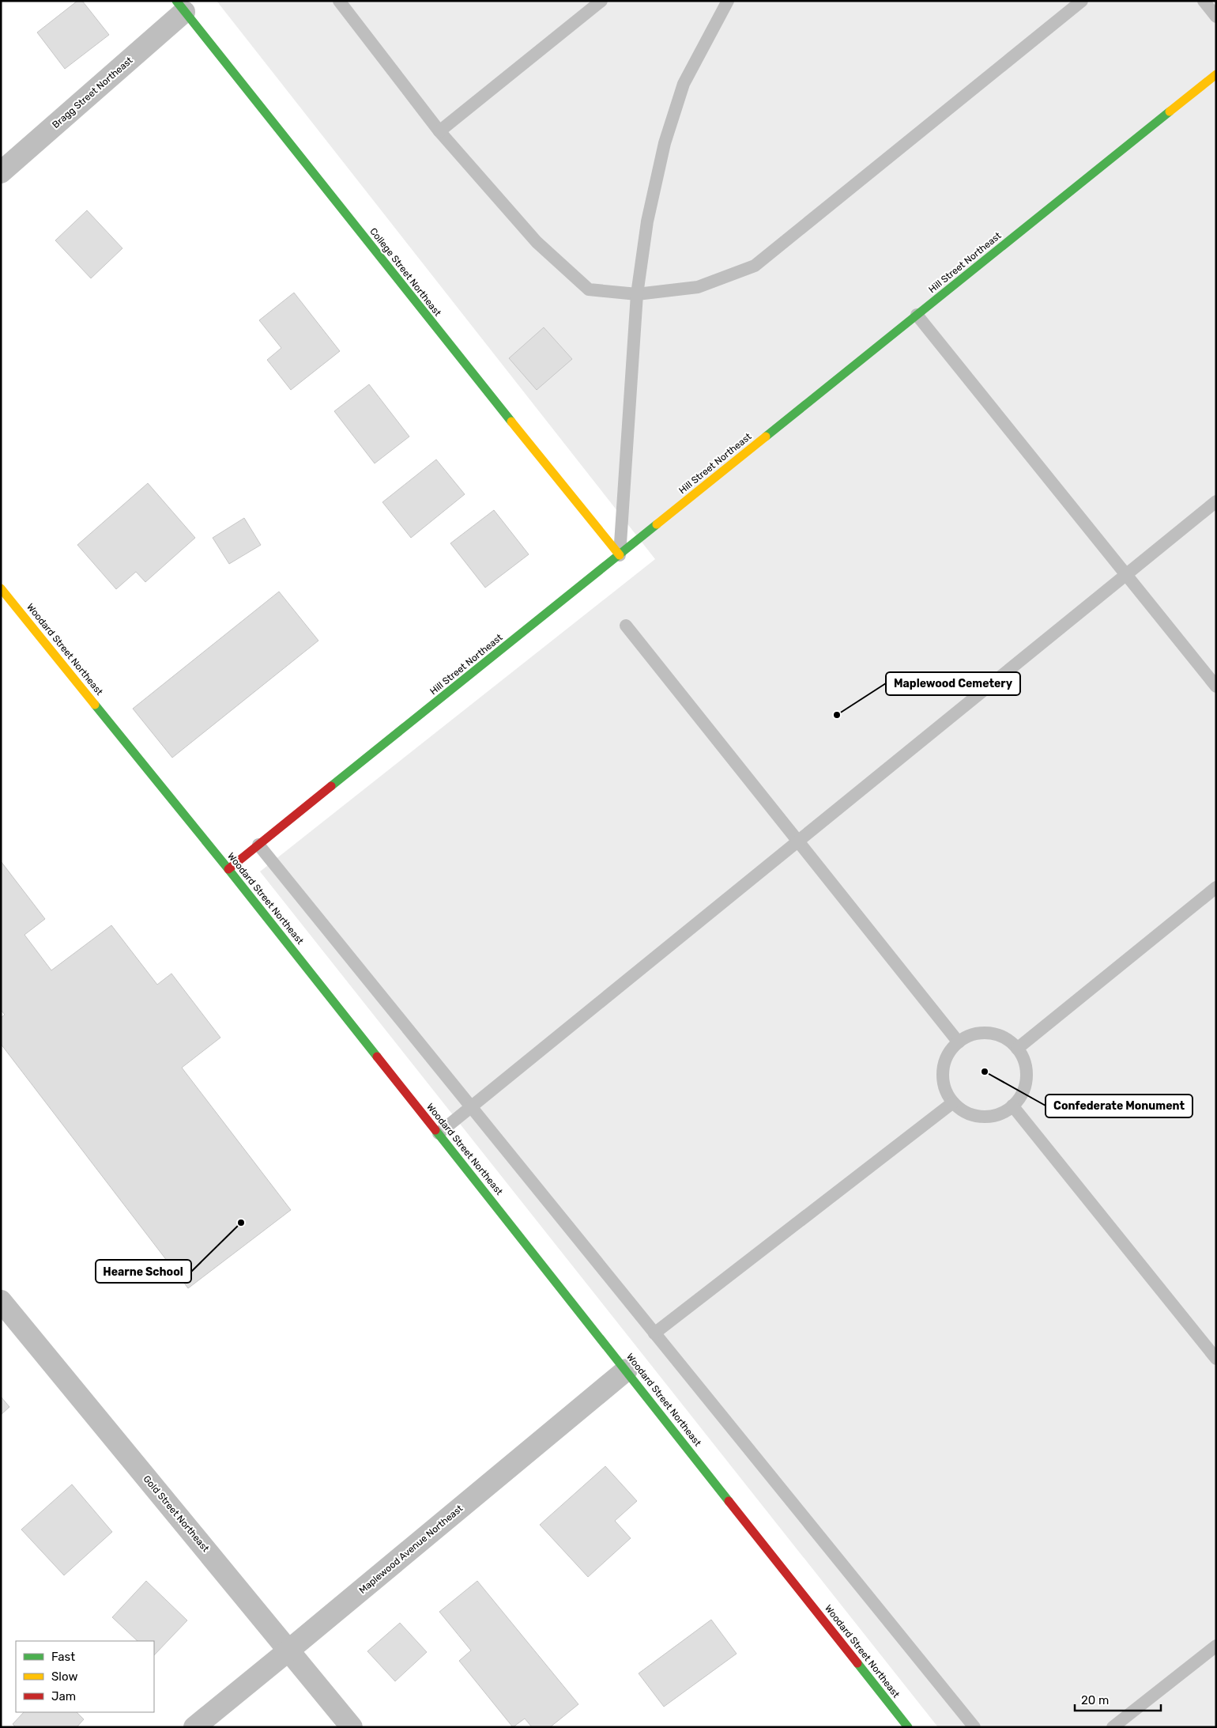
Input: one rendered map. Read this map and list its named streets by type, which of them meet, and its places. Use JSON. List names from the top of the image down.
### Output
{
  "streets": {
    "street": [
      "Bragg Street Northeast",
      "Hill Street Northeast",
      "College Street Northeast",
      "Woodard Street Northeast",
      "Gold Street Northeast",
      "Maplewood Avenue Northeast"
    ]
  },
  "crossings": [
    ["Bragg Street Northeast", "College Street Northeast"],
    ["Hill Street Northeast", "College Street Northeast"],
    ["Hill Street Northeast", "Woodard Street Northeast"],
    ["Woodard Street Northeast", "Maplewood Avenue Northeast"],
    ["Gold Street Northeast", "Maplewood Avenue Northeast"]
  ],
  "places": ["Maplewood Cemetery", "Confederate Monument", "Hearne School"],
  "legend": ["Fast", "Slow", "Jam"],
  "scale_bar": "20 m"
}
